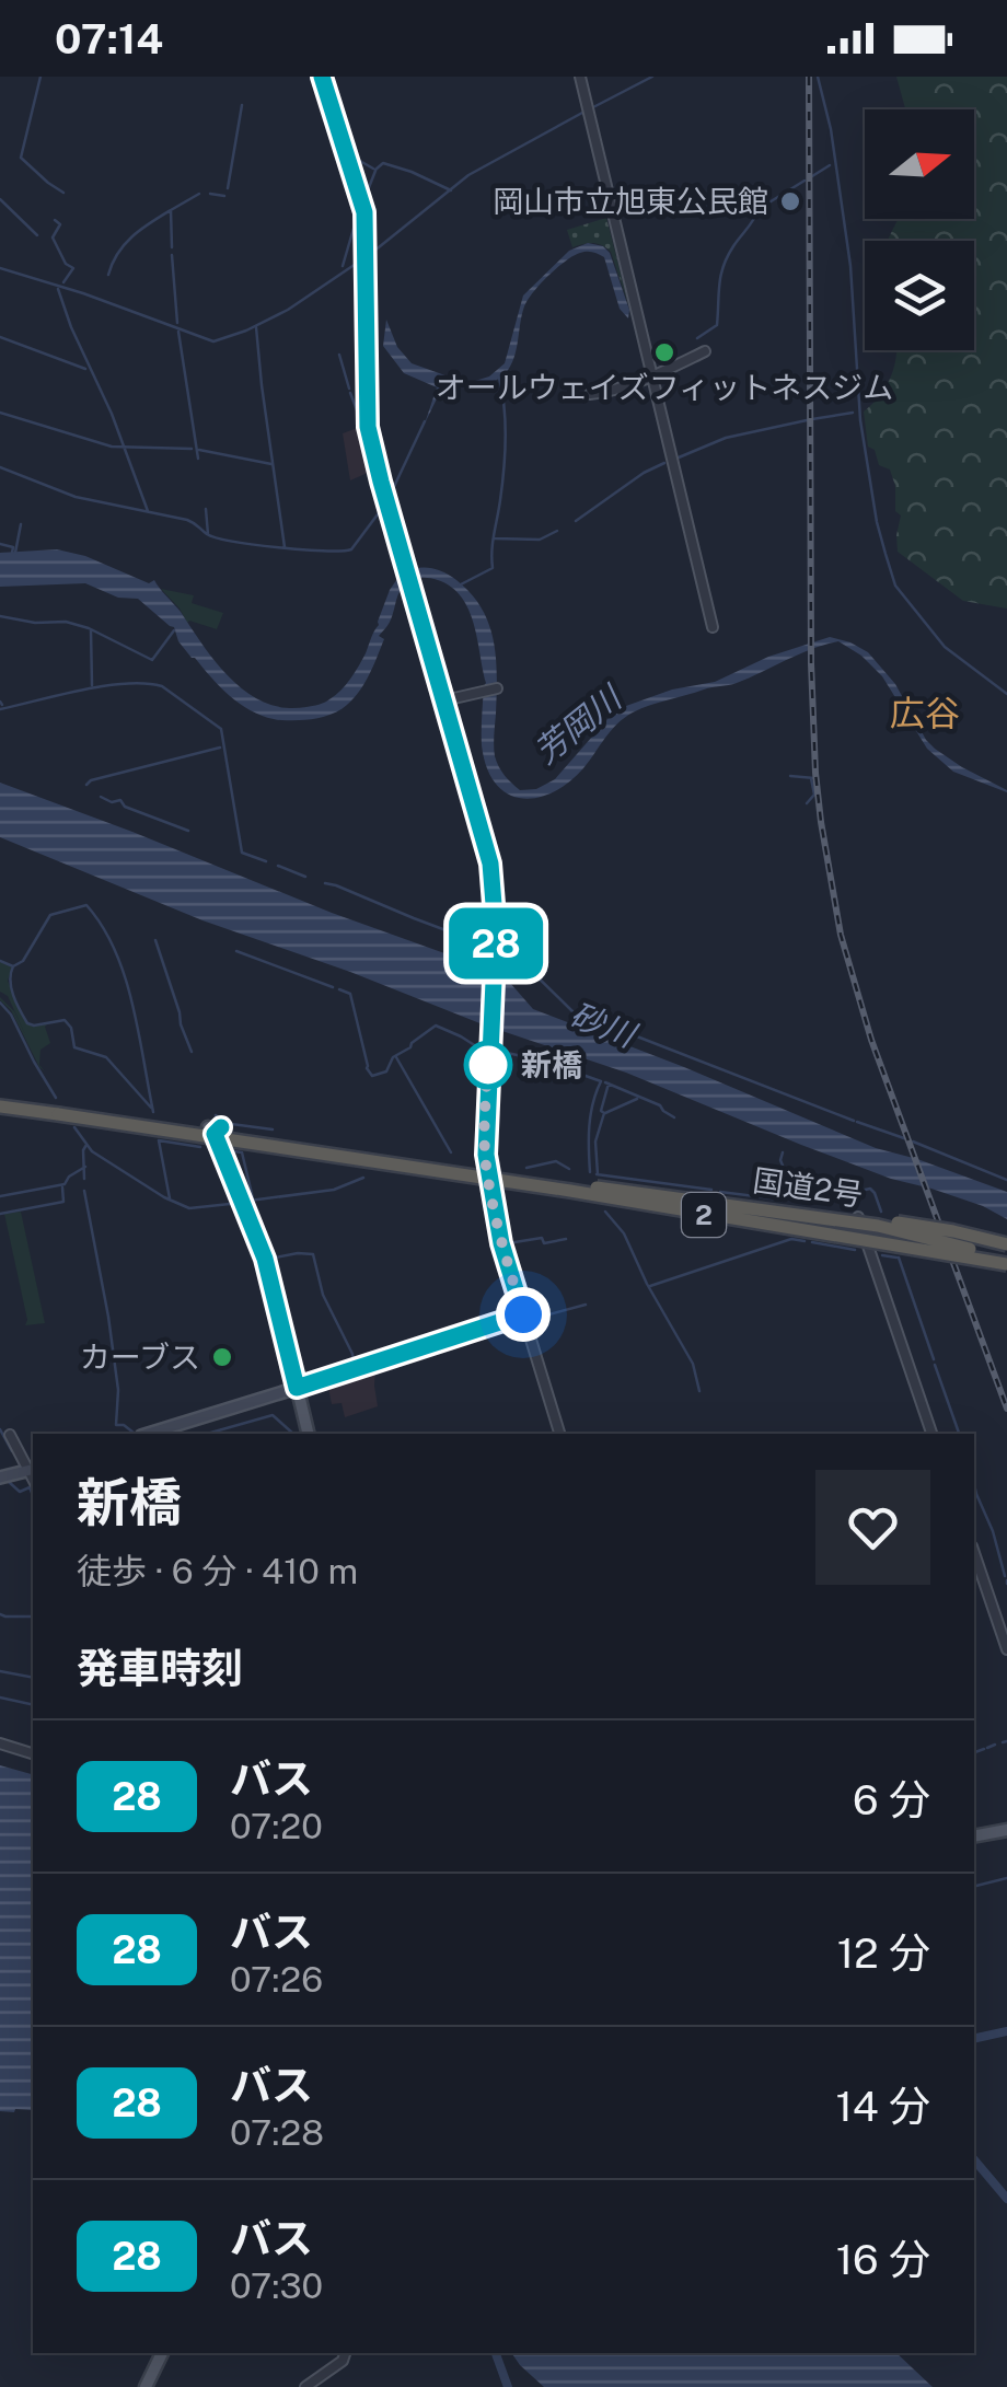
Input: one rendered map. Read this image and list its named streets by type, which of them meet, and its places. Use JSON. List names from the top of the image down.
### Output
{
  "streets": {
    "highway": ["国道2号", "2"]
  },
  "districts": ["広谷"],
  "water": ["芳岡川", "砂川"],
  "places": [
    "岡山市立旭東公民館",
    "オールウェイズフィットネスジム",
    "新橋",
    "カーブス"
  ],
  "lines": ["bus line 28"],
  "north": "right",
  "page": {
    "status": "07:14",
    "on_map": "28",
    "heading": [
      ["新橋", "徒歩 · 6 分 · 410 m"],
      "発車時刻"
    ],
    "list": [
      {
        "mark": "28",
        "name": "バス",
        "note": "07:20",
        "value": "6 分"
      },
      {
        "mark": "28",
        "name": "バス",
        "note": "07:26",
        "value": "12 分"
      },
      {
        "mark": "28",
        "name": "バス",
        "note": "07:28",
        "value": "14 分"
      },
      {
        "mark": "28",
        "name": "バス",
        "note": "07:30",
        "value": "16 分"
      }
    ]
  }
}
